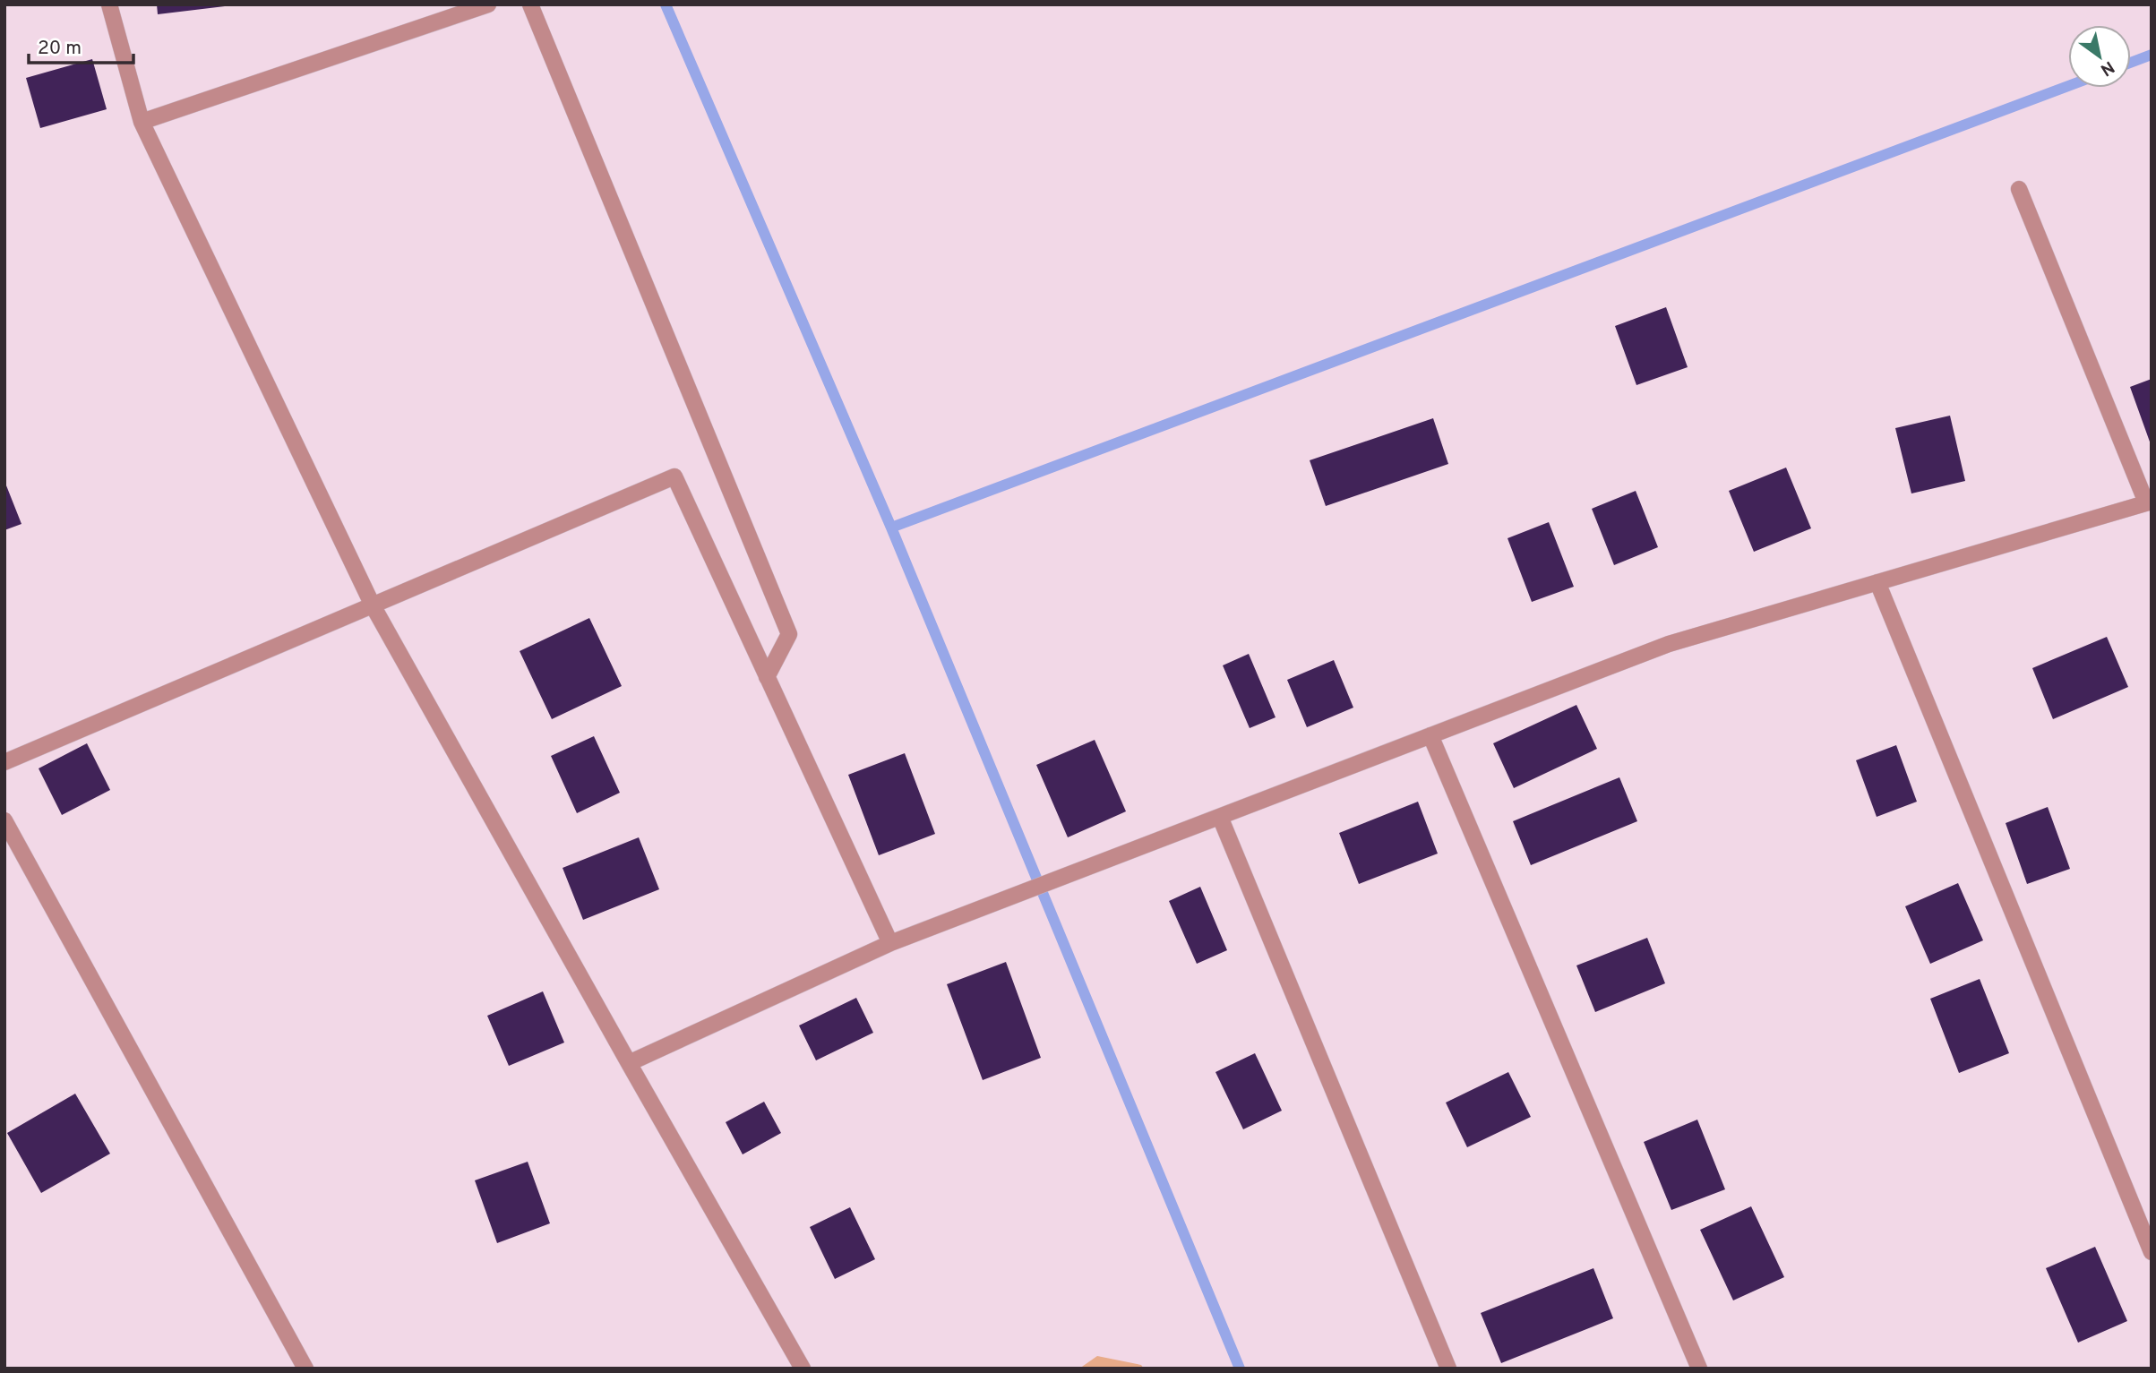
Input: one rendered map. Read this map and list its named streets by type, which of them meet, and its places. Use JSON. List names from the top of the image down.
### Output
{
  "scale_bar": "20 m",
  "north": "bottom right"
}
